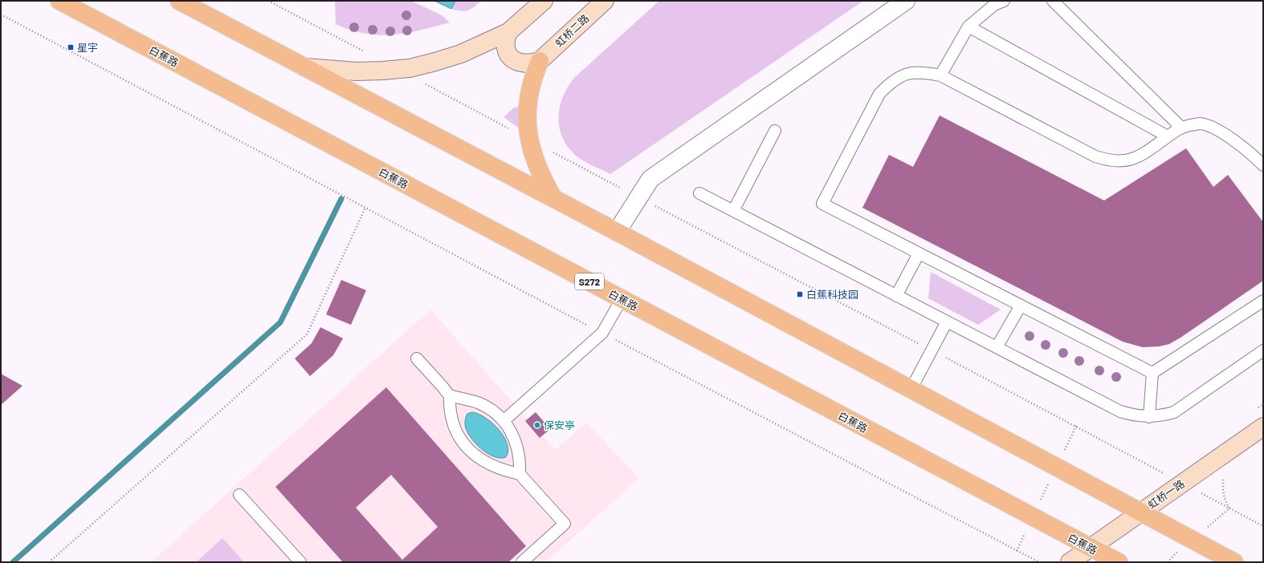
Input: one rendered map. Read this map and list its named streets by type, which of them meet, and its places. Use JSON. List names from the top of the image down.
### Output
{
  "streets": {
    "main road": ["白蕉路", "S272"],
    "street": ["虹桥二路", "虹桥一路"]
  },
  "crossings": [
    ["白蕉路", "虹桥一路"]
  ],
  "places": {
    "transit": ["星宇", "白蕉科技园"],
    "other": ["保安亭"]
  }
}
